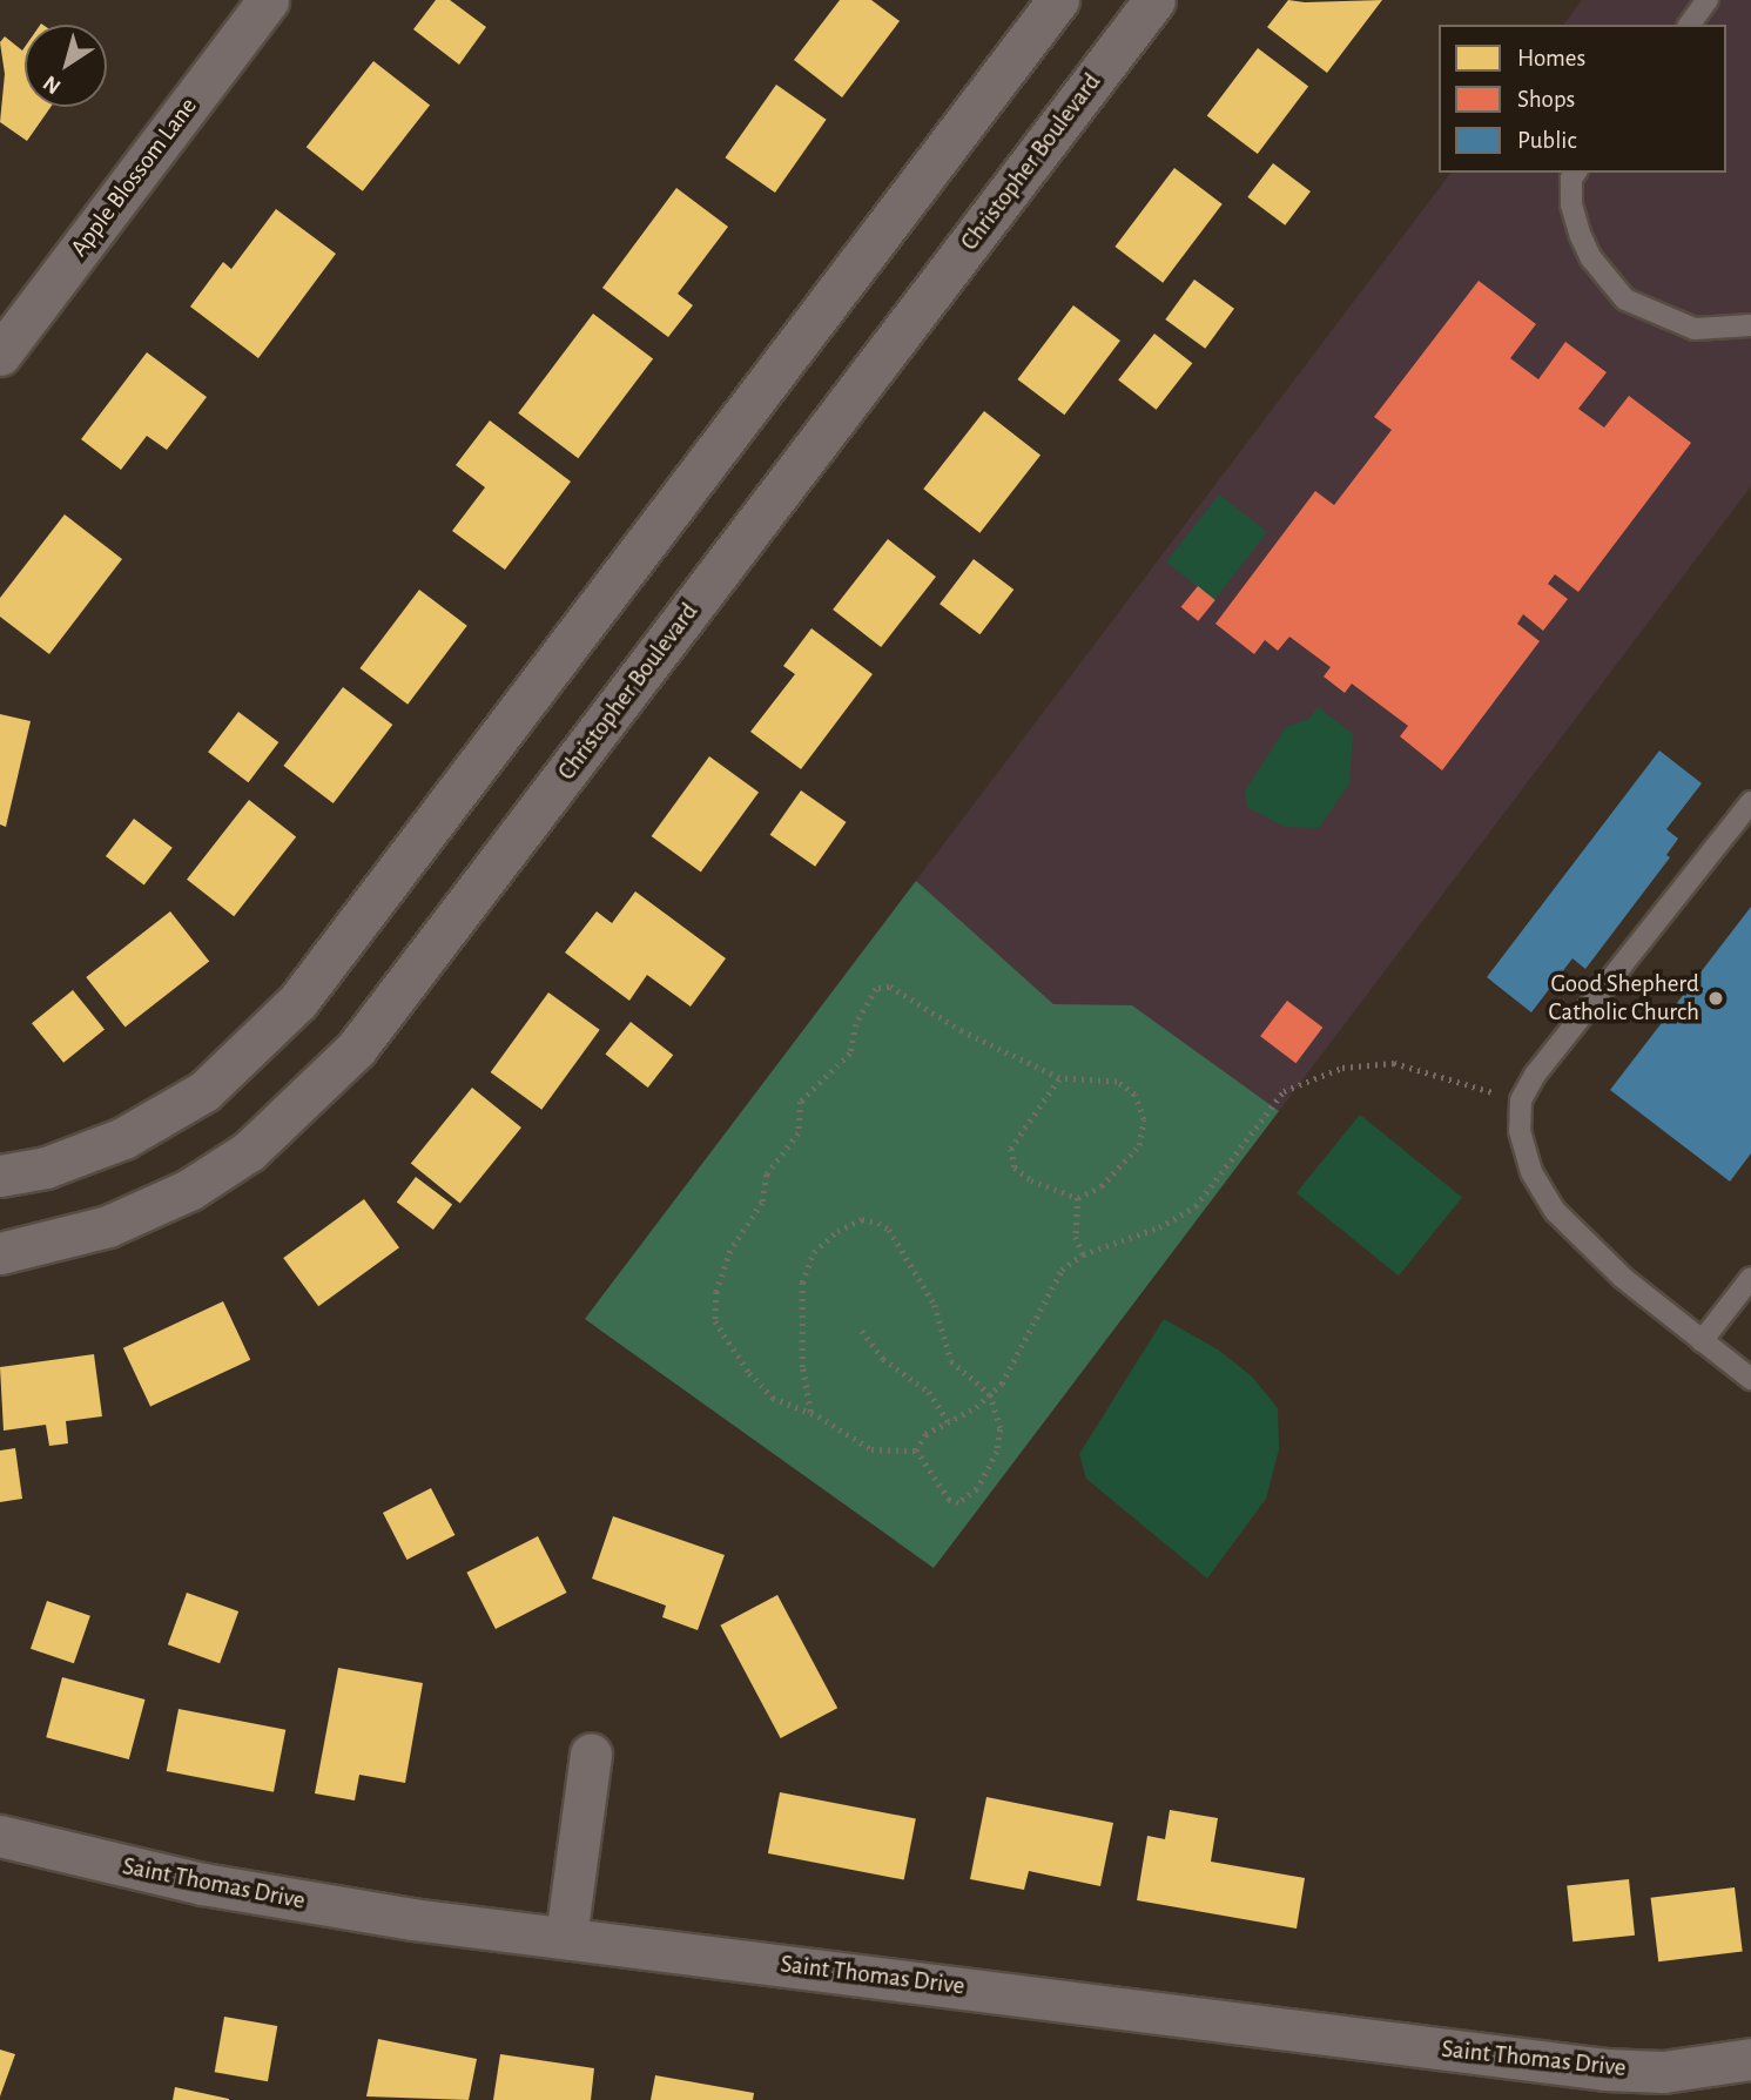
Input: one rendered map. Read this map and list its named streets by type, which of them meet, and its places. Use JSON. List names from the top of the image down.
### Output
{
  "streets": {
    "street": ["Christopher Boulevard", "Apple Blossom Lane", "Saint Thomas Drive"]
  },
  "places": ["Good Shepherd Catholic Church"],
  "legend": ["Homes", "Shops", "Public"],
  "north": "bottom left"
}
